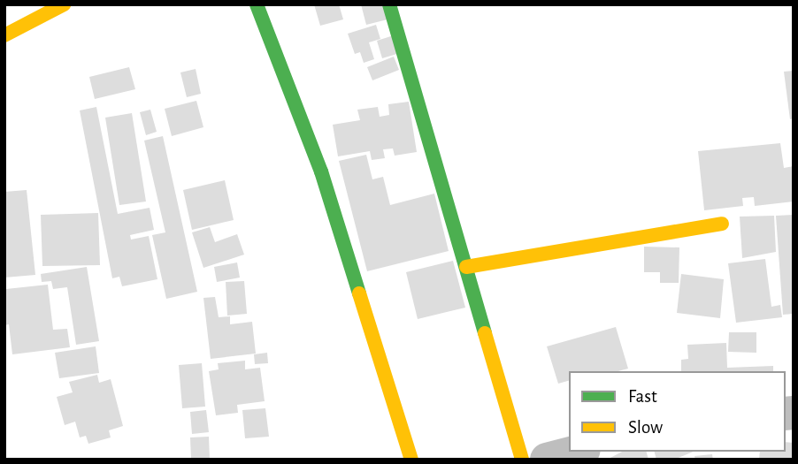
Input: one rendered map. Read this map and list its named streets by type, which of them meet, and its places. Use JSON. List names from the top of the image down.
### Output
{
  "legend": ["Fast", "Slow"]
}
